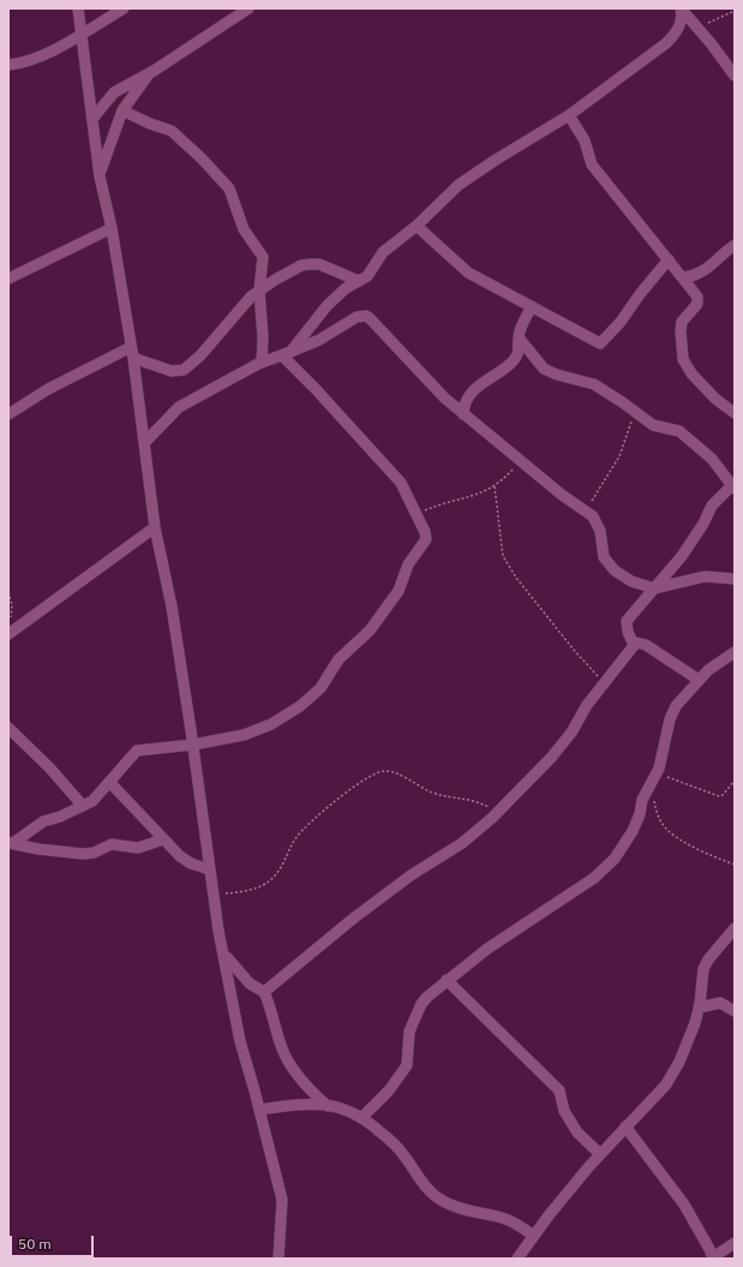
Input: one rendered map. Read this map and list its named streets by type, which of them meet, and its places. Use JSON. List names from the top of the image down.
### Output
{
  "scale_bar": "50 m"
}
